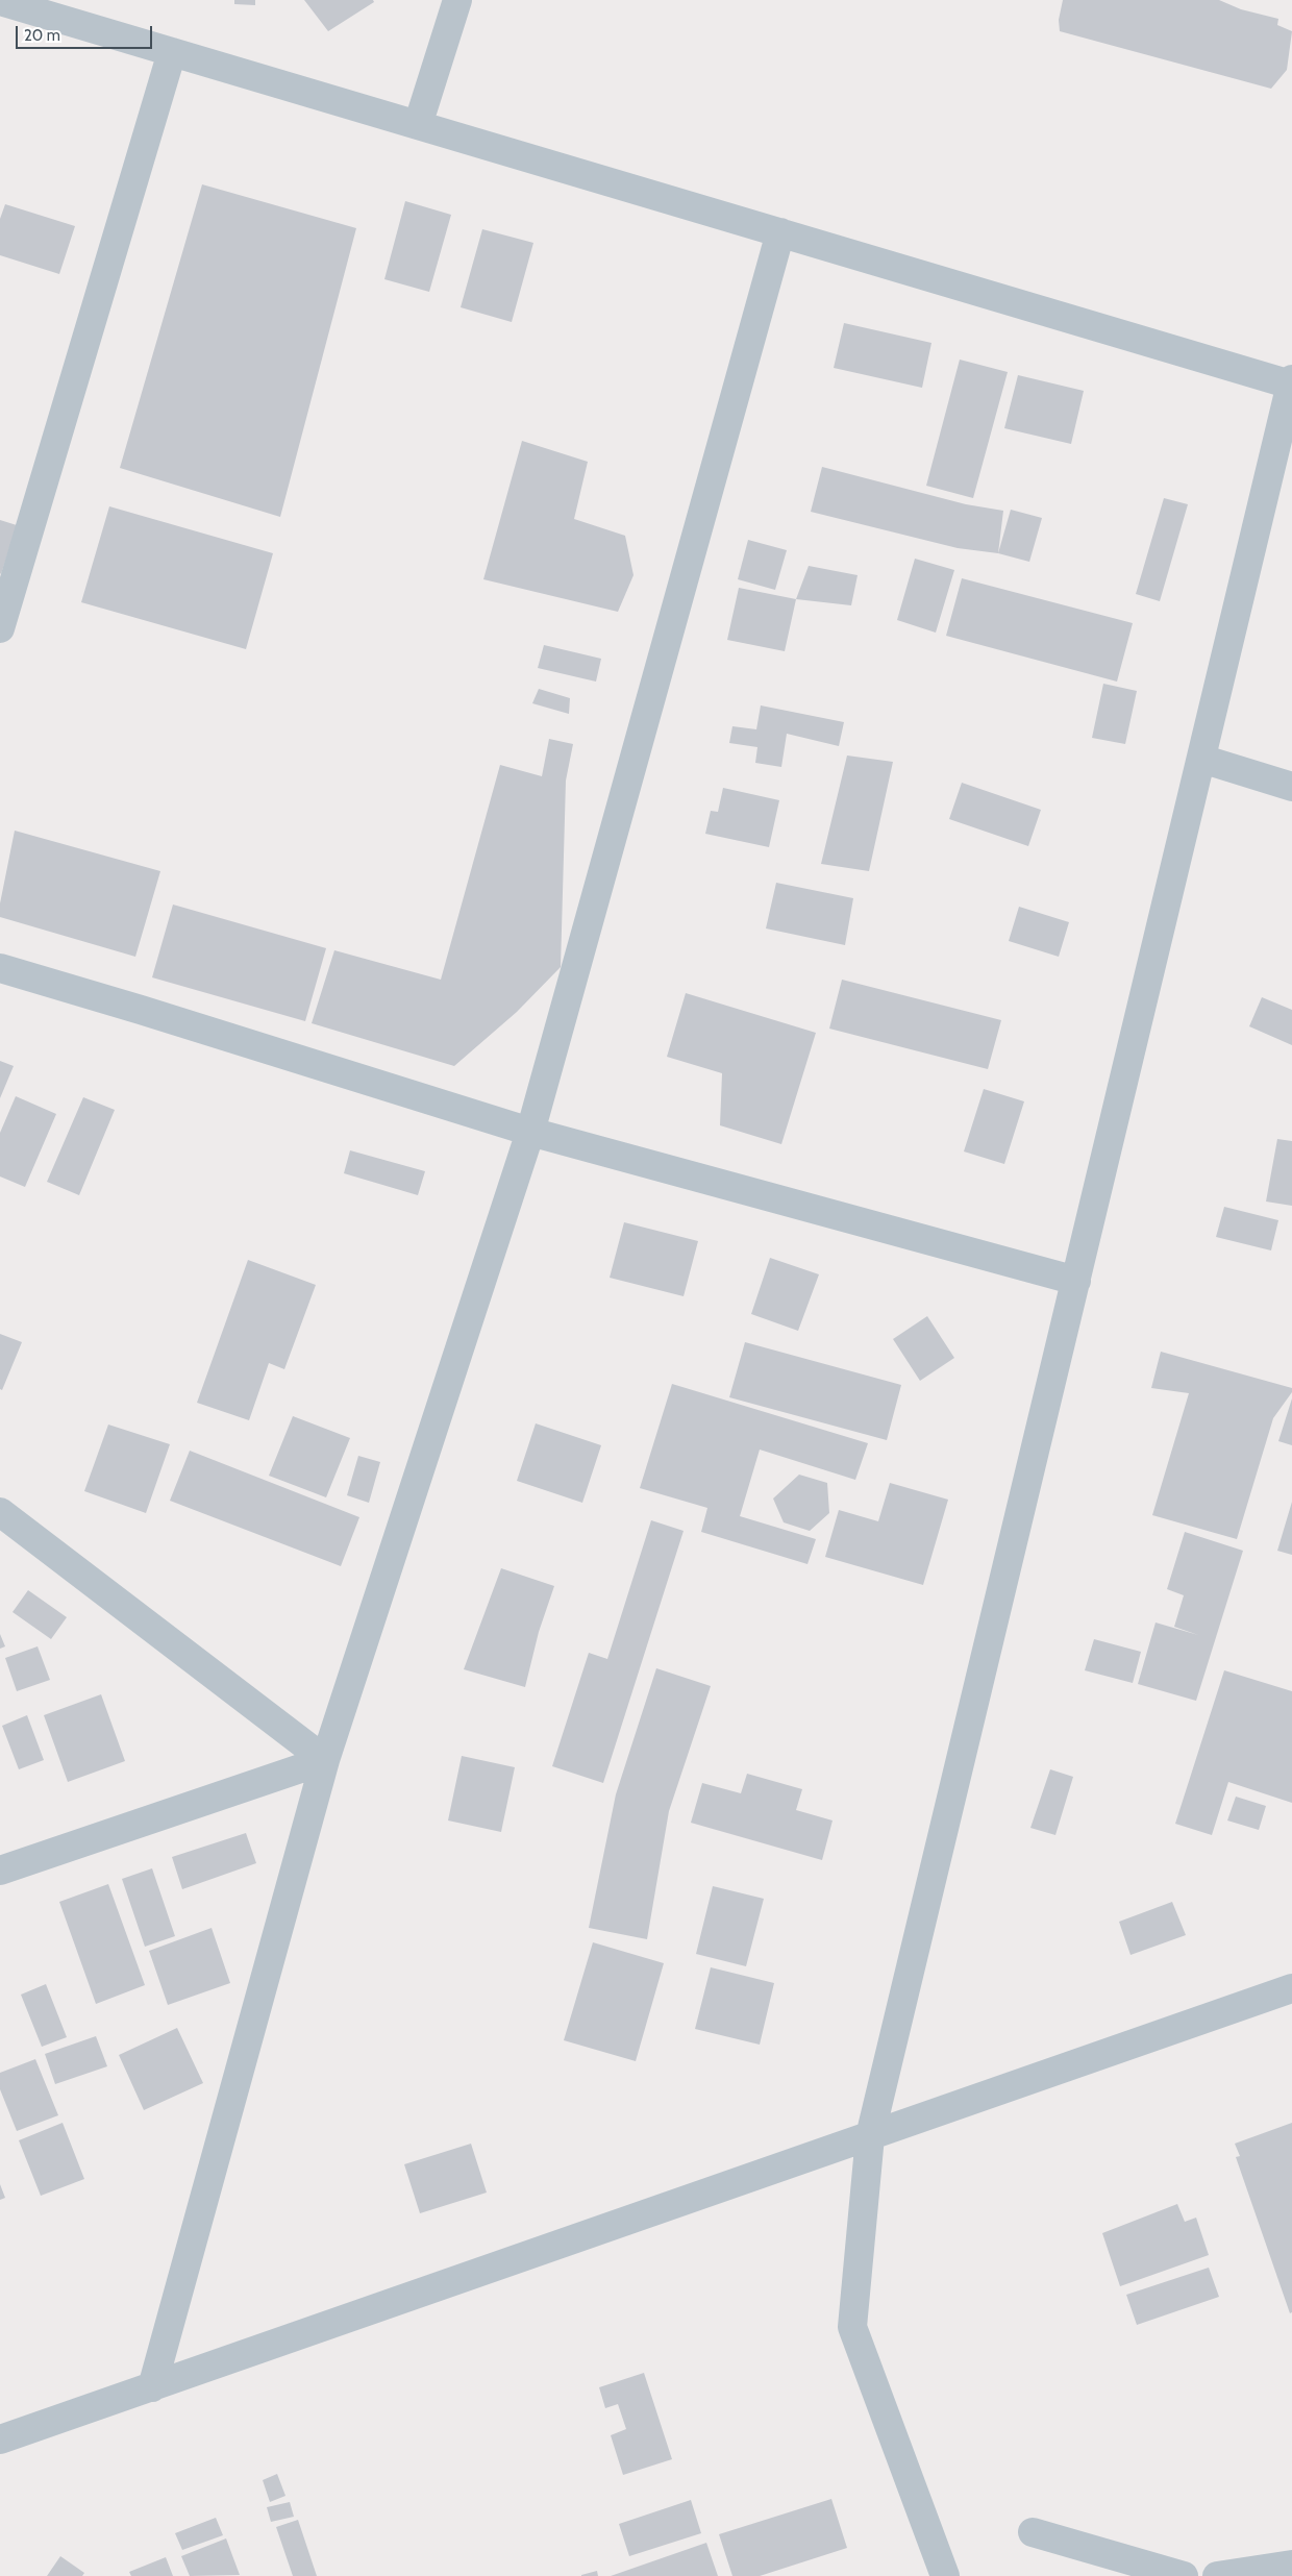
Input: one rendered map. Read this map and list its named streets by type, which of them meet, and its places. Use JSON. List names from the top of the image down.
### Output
{
  "scale_bar": "20 m"
}
